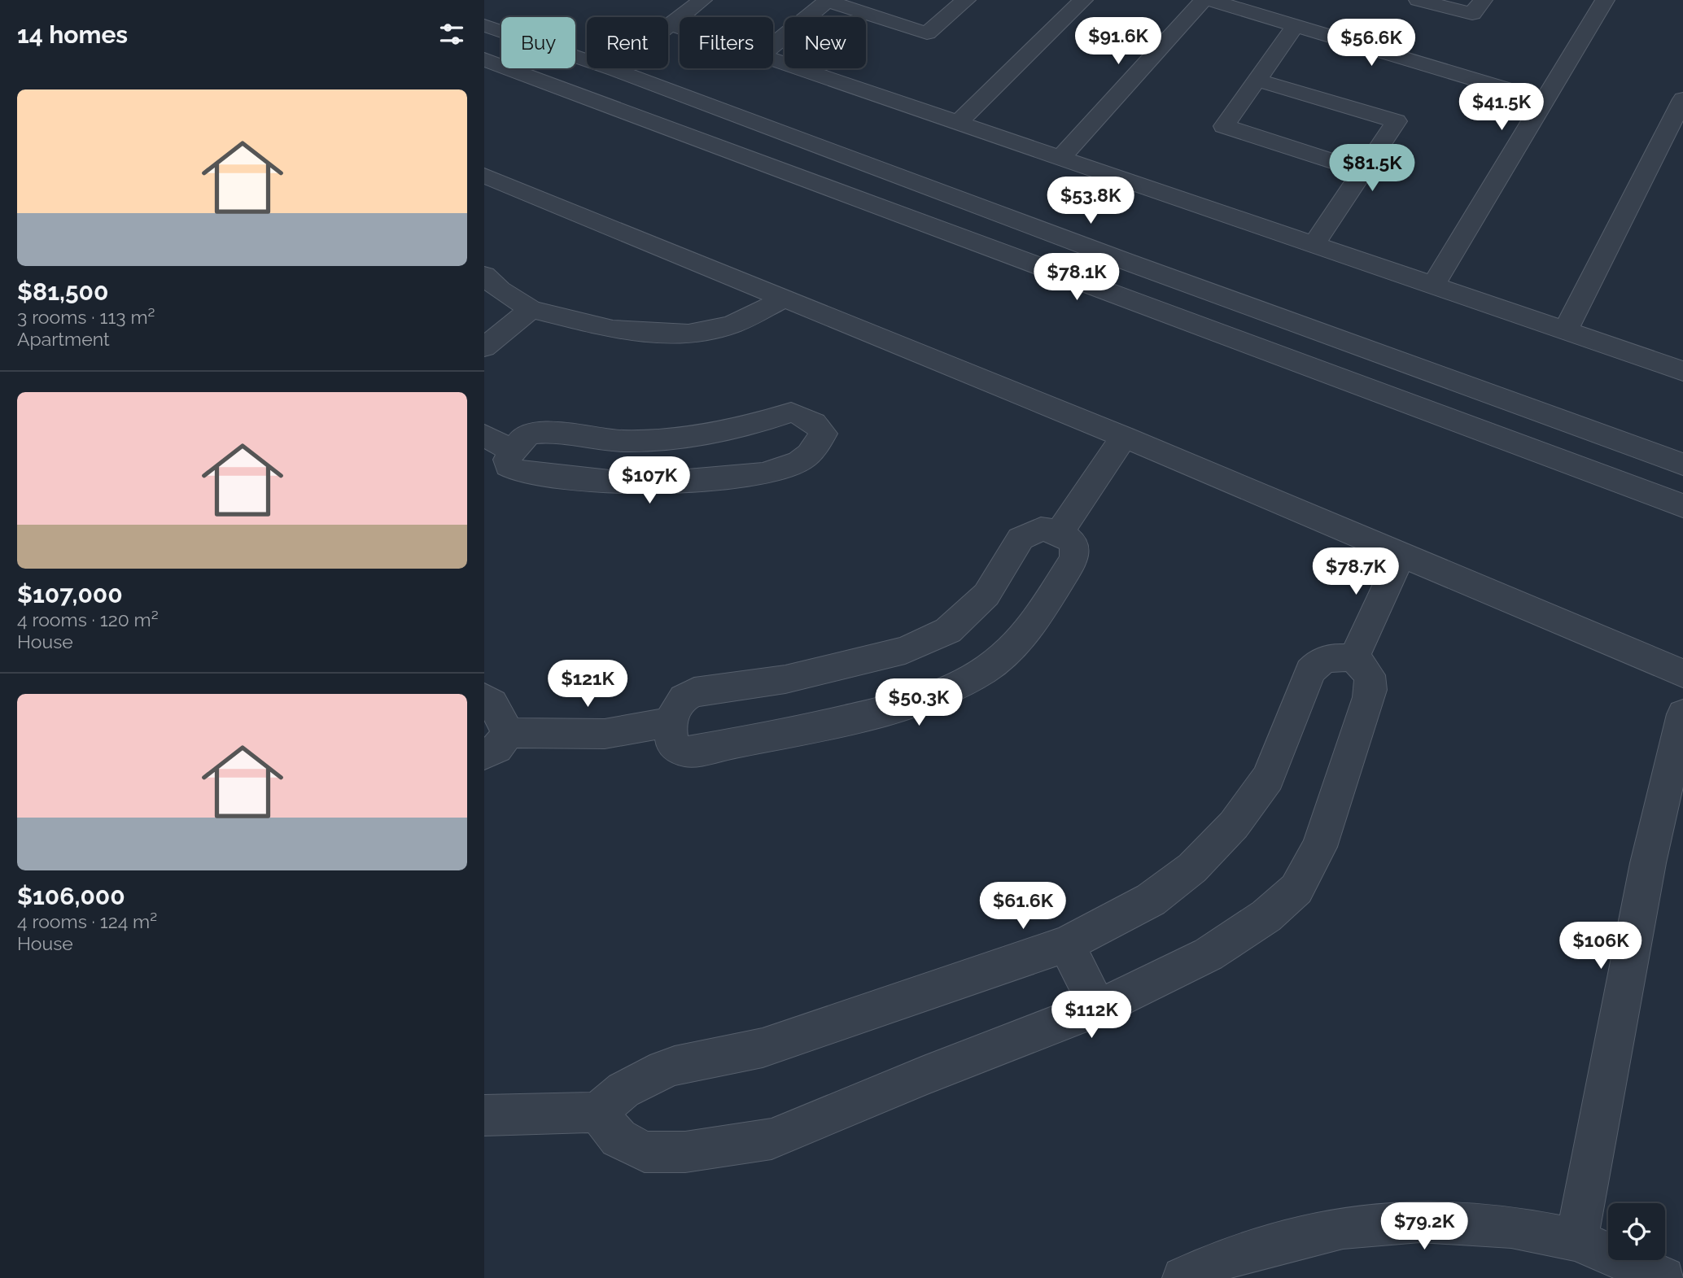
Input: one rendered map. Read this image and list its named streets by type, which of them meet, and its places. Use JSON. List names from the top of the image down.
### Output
{
  "page": {
    "heading": "14 homes",
    "price": [
      "$91.6K",
      "$56.6K",
      "$41.5K",
      "$81.5K",
      "$53.8K",
      "$78.1K",
      "$107K",
      "$78.7K",
      "$121K",
      "$50.3K",
      "$61.6K",
      "$106K",
      "$112K",
      "$79.2K"
    ],
    "chip": [
      "Buy",
      "Rent",
      "Filters",
      "New"
    ],
    "list": [
      {
        "name": "$81,500",
        "note": "3 rooms · 113 m² · Apartment"
      },
      {
        "name": "$107,000",
        "note": "4 rooms · 120 m² · House"
      },
      {
        "name": "$106,000",
        "note": "4 rooms · 124 m² · House"
      }
    ]
  }
}
